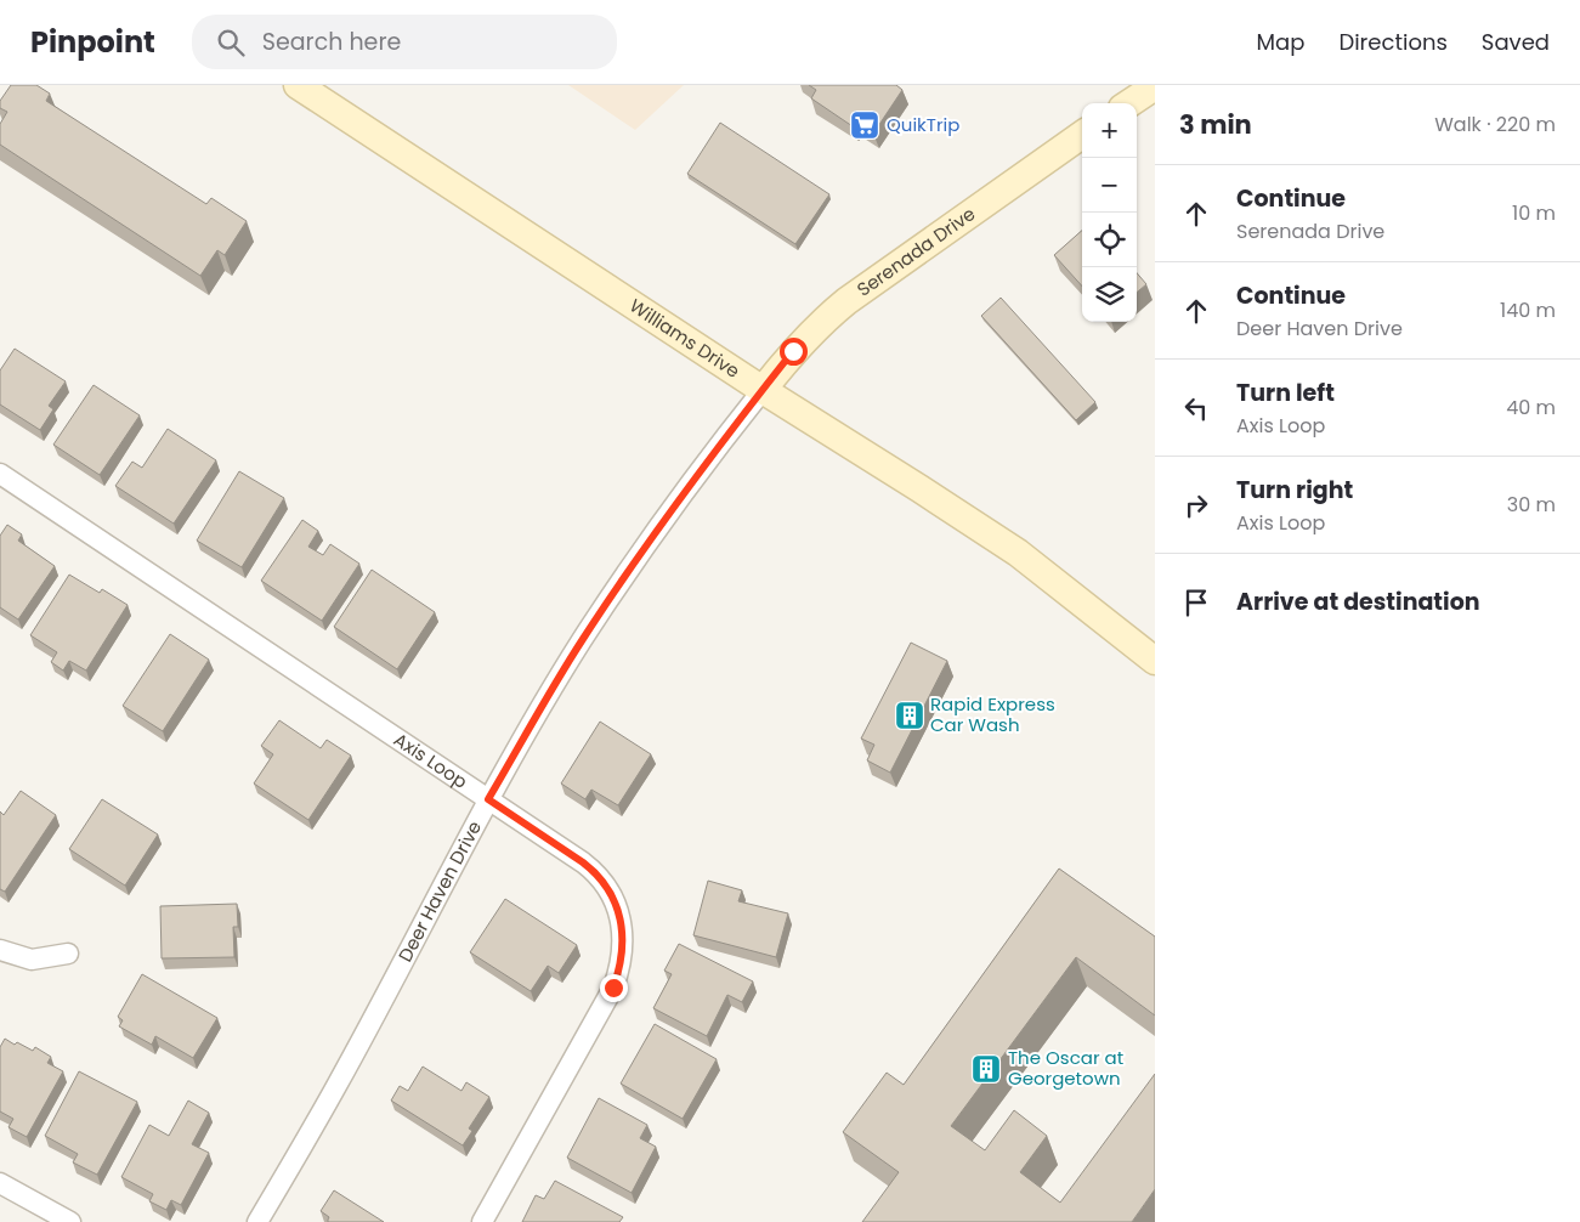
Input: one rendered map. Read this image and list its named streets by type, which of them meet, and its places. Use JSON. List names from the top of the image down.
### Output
{
  "streets": {
    "main road": ["Serenada Drive", "Williams Drive"],
    "street": ["Axis Loop", "Deer Haven Drive"]
  },
  "crossings": [
    ["Serenada Drive", "Williams Drive"],
    ["Serenada Drive", "Deer Haven Drive"],
    ["Williams Drive", "Deer Haven Drive"],
    ["Axis Loop", "Deer Haven Drive"]
  ],
  "places": {
    "supermarket": ["QuikTrip"],
    "building": ["Rapid Express Car Wash", "The Oscar at Georgetown"]
  },
  "page": {
    "header": "Pinpoint",
    "search": "Search here",
    "nav": ["Map", "Directions", "Saved"],
    "heading": ["3 min", "Walk · 220 m"],
    "map_buttons": ["+", "−"],
    "list": [
      ["Continue", "Serenada Drive", "10 m"],
      ["Continue", "Deer Haven Drive", "140 m"],
      ["Turn left", "Axis Loop", "40 m"],
      ["Turn right", "Axis Loop", "30 m"],
      "Arrive at destination"
    ]
  }
}
